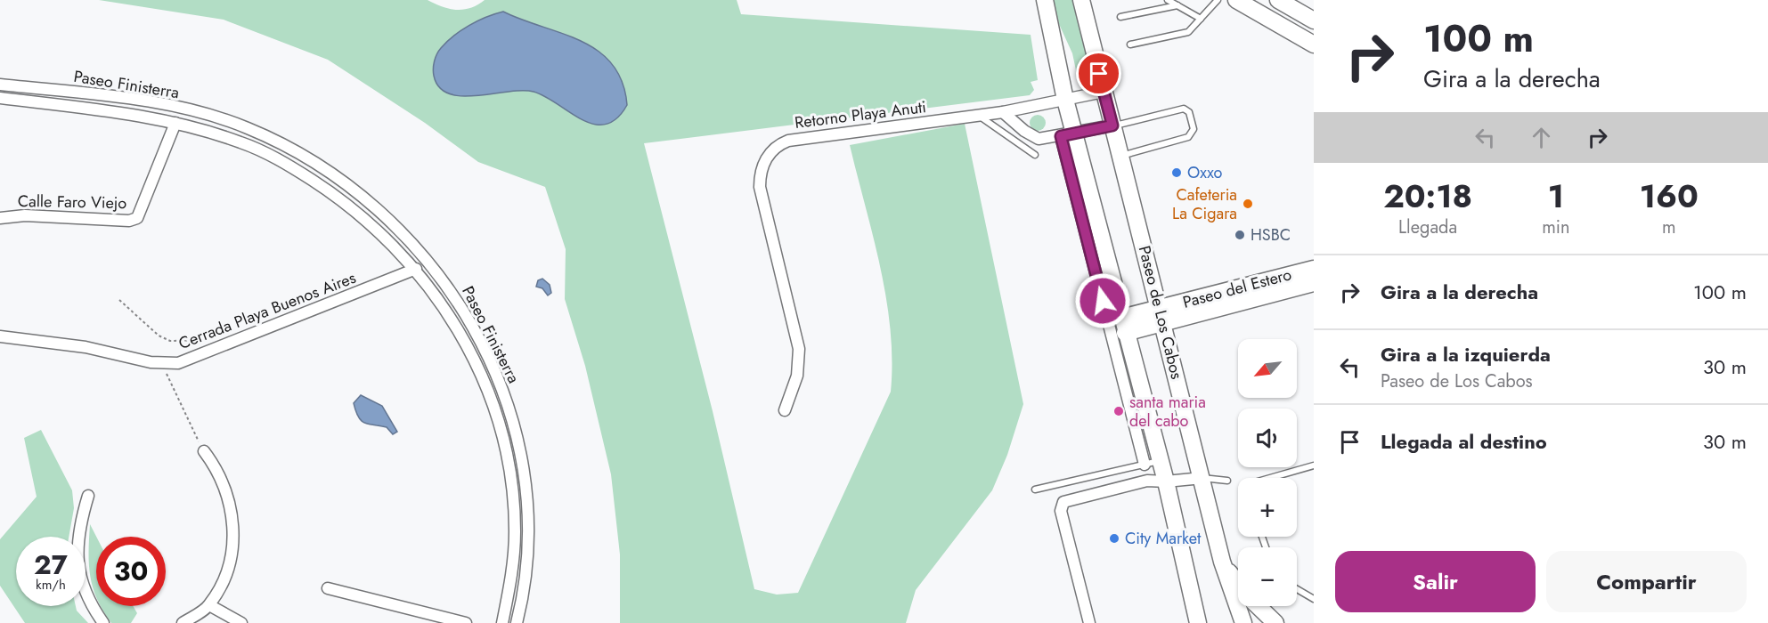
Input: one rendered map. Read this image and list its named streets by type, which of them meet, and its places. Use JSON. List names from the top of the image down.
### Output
{
  "streets": {
    "main road": ["Paseo del Estero", "Paseo de Los Cabos"],
    "street": [
      "Paseo Finisterra",
      "Retorno Playa Anuti",
      "Calle Faro Viejo",
      "Cerrada Playa Buenos Aires"
    ]
  },
  "crossings": [
    ["Paseo Finisterra", "Calle Faro Viejo"],
    ["Paseo Finisterra", "Cerrada Playa Buenos Aires"],
    ["Retorno Playa Anuti", "Paseo de Los Cabos"],
    ["Paseo del Estero", "Paseo de Los Cabos"]
  ],
  "places": [
    "Oxxo",
    "Cafeteria La Cigara",
    "HSBC",
    "santa maria del cabo",
    "City Market"
  ],
  "north": "bottom left",
  "page": {
    "turn": ["100 m", "Gira a la derecha"],
    "eta": [
      "20:18",
      "Llegada",
      "1",
      "min",
      "160",
      "m"
    ],
    "list": [
      {
        "name": "Gira a la derecha",
        "value": "100 m"
      },
      {
        "name": "Gira a la izquierda",
        "note": "Paseo de Los Cabos",
        "value": "30 m"
      },
      {
        "name": "Llegada al destino",
        "value": "30 m"
      }
    ],
    "map_buttons": ["+", "−"],
    "speed": "27 km/h",
    "limit": "30",
    "buttons": ["Salir", "Compartir"]
  }
}
